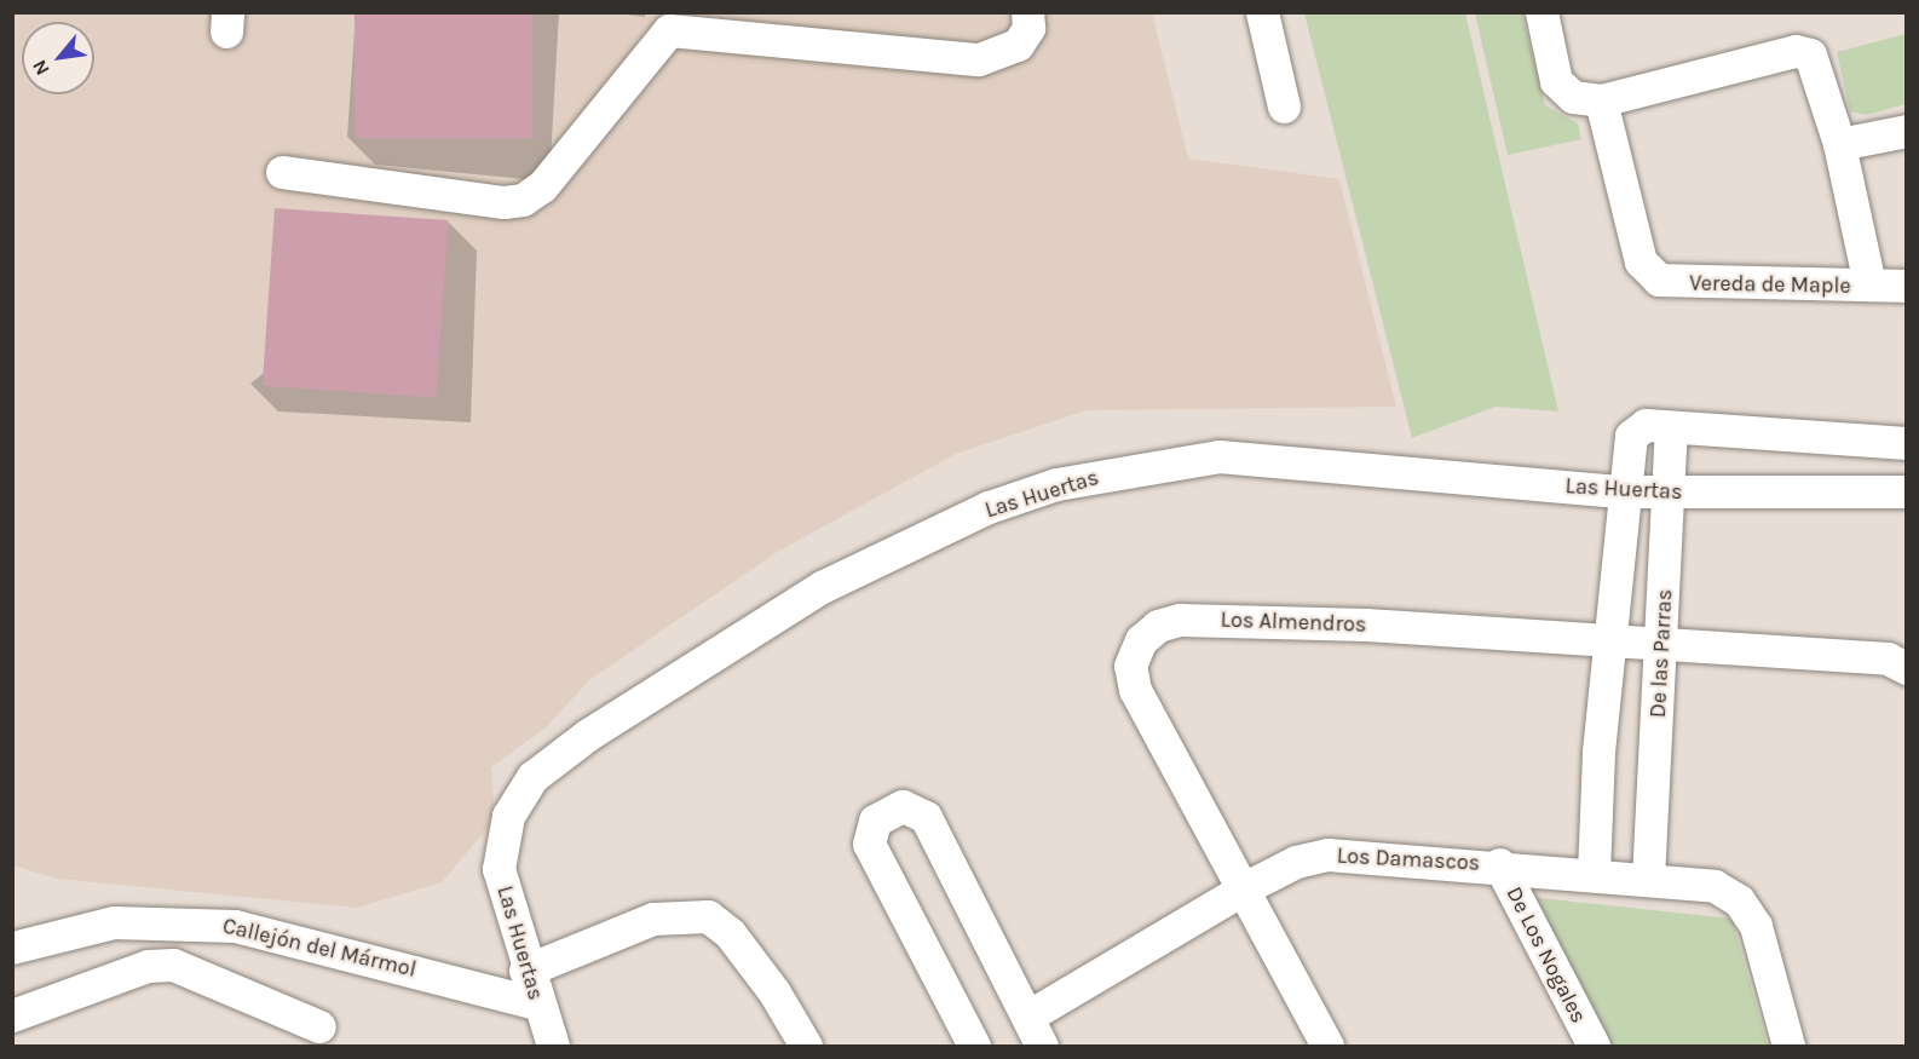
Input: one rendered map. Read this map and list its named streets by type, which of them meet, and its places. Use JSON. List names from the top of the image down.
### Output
{
  "streets": {
    "street": [
      "Vereda de Maple",
      "Las Huertas",
      "Los Almendros",
      "De las Parras",
      "Los Damascos",
      "Callejón del Mármol",
      "De Los Nogales"
    ]
  },
  "crossings": [
    ["Las Huertas", "De las Parras"],
    ["Las Huertas", "Callejón del Mármol"],
    ["Los Almendros", "De las Parras"],
    ["Los Almendros", "Los Damascos"],
    ["De las Parras", "Los Damascos"],
    ["Los Damascos", "De Los Nogales"]
  ],
  "north": "bottom left"
}
